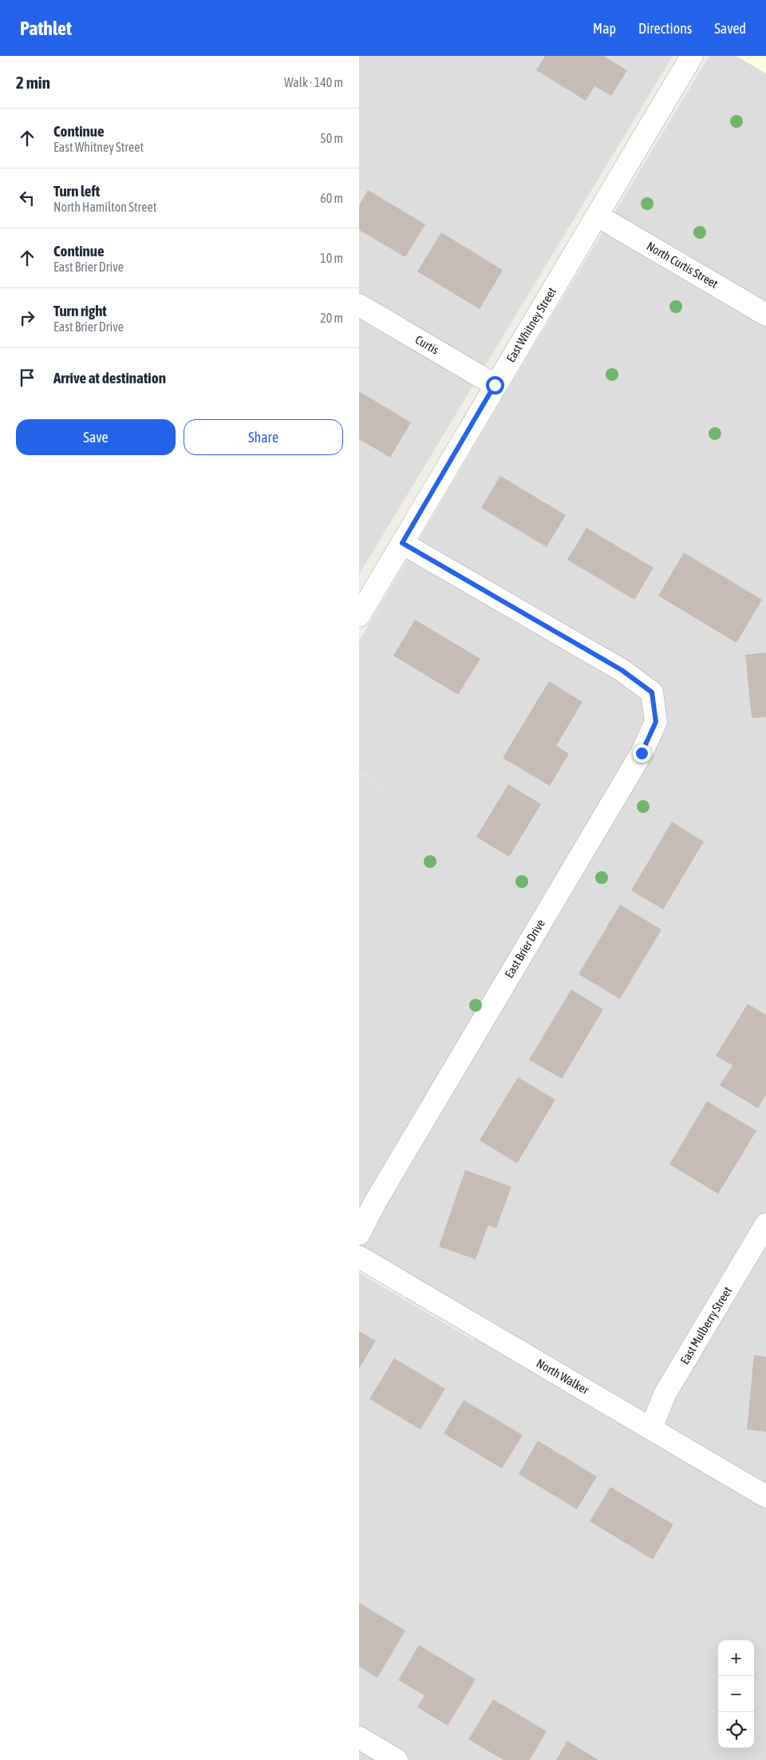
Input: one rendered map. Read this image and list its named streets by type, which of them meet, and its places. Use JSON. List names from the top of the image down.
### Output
{
  "streets": {
    "street": [
      "North Curtis Street",
      "East Whitney Street",
      "Curtis",
      "East Brier Drive",
      "East Mulberry Street",
      "North Walker"
    ]
  },
  "crossings": [
    ["North Curtis Street", "East Whitney Street"],
    ["East Whitney Street", "Curtis"],
    ["East Whitney Street", "East Brier Drive"],
    ["East Mulberry Street", "North Walker"]
  ],
  "page": {
    "header": "Pathlet",
    "nav": ["Map", "Directions", "Saved"],
    "heading": ["2 min", "Walk · 140 m"],
    "list": [
      ["Continue", "East Whitney Street", "50 m"],
      ["Turn left", "North Hamilton Street", "60 m"],
      ["Continue", "East Brier Drive", "10 m"],
      ["Turn right", "East Brier Drive", "20 m"],
      "Arrive at destination"
    ],
    "buttons": ["Save", "Share"],
    "map_buttons": ["+", "−"]
  }
}
